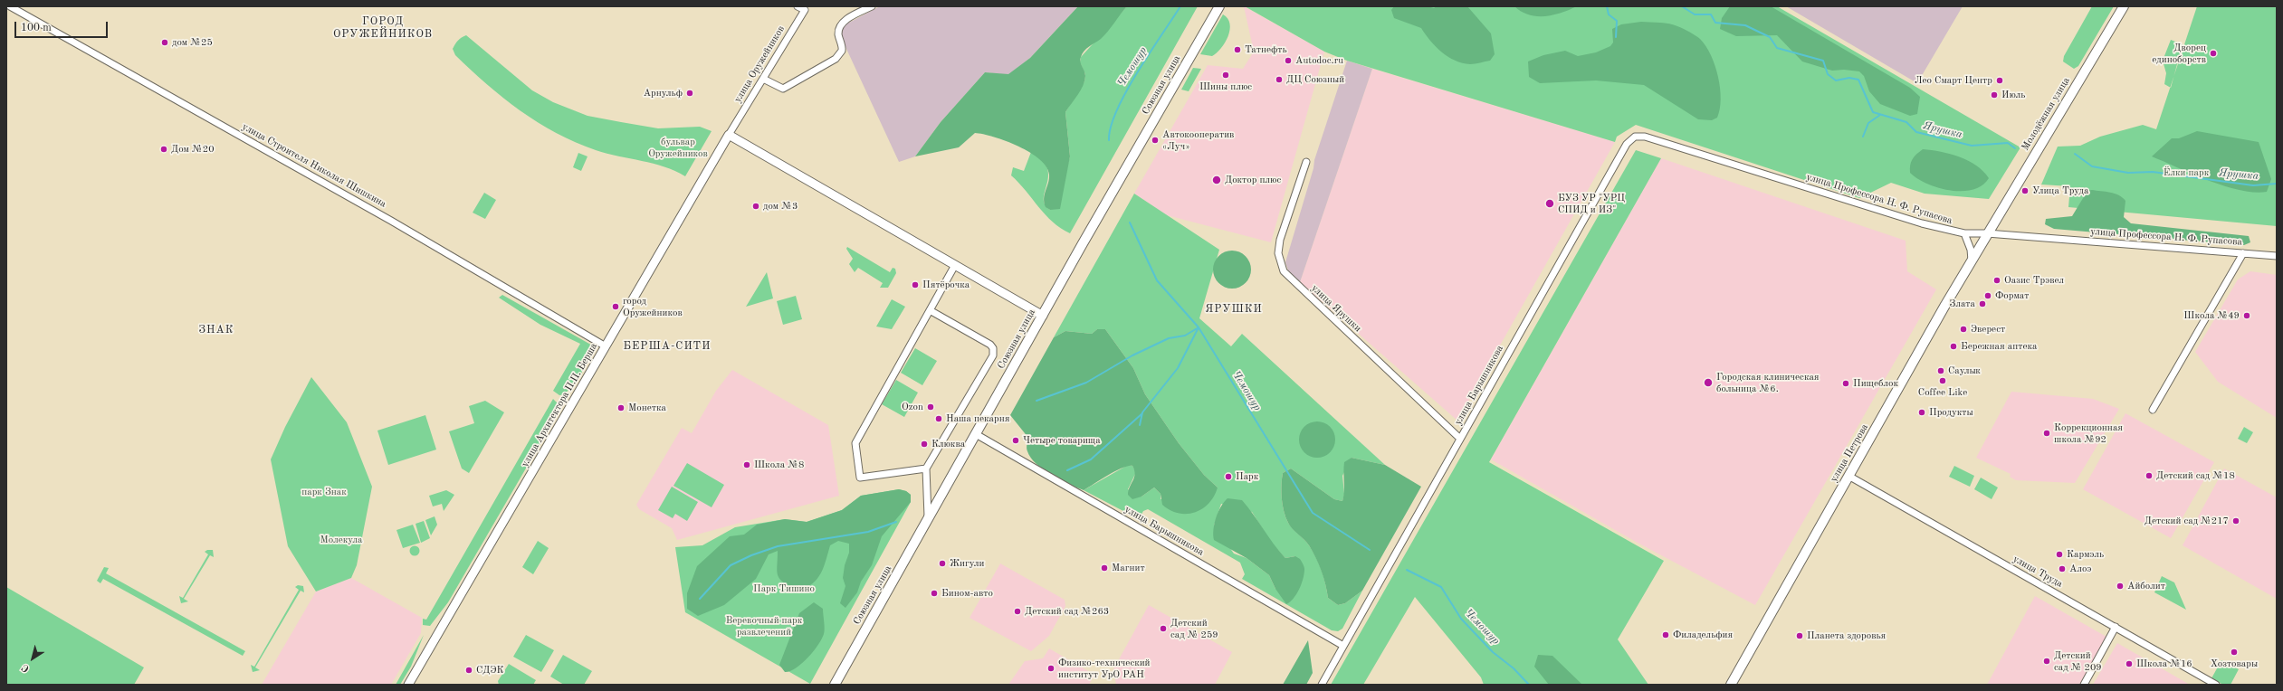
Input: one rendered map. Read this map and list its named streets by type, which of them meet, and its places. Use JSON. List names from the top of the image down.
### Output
{
  "streets": {
    "main road": ["Союзная улица", "Молодёжная улица", "улица Петрова"],
    "street": [
      "улица Оружейников",
      "улица Строителя Николая Шишкина",
      "улица Профессора Н. Ф. Рупасова",
      "улица Ярушки",
      "улица Барышникова",
      "улица Архитектора П.П. Берша",
      "улица Труда"
    ]
  },
  "crossings": [
    ["улица Оружейников", "улица Архитектора П.П. Берша"],
    ["Союзная улица", "улица Барышникова"],
    ["Молодёжная улица", "улица Профессора Н. Ф. Рупасова"],
    ["Молодёжная улица", "улица Петрова"],
    ["улица Строителя Николая Шишкина", "улица Архитектора П.П. Берша"],
    ["улица Профессора Н. Ф. Рупасова", "улица Барышникова"],
    ["улица Профессора Н. Ф. Рупасова", "улица Петрова"],
    ["улица Ярушки", "улица Барышникова"],
    ["улица Петрова", "улица Труда"]
  ],
  "districts": [
    "ГОРОД ОРУЖЕЙНИКОВ",
    "ЯРУШКИ",
    "ЗНАК",
    "БЕРША-СИТИ"
  ],
  "water": ["Чемошур", "Ярушка"],
  "parks": [
    "бульвар Оружейников",
    "Ёлки парк",
    "парк Знак",
    "Молекула",
    "Парк Тишино",
    "Веревочный парк развлечений"
  ],
  "places": [
    "дом №25",
    "Татнефть",
    "Дворец единоборств",
    "Autodoc.ru",
    "Шины плюс",
    "ДЦ Союзный",
    "Лео Смарт Центр",
    "Арнульф",
    "Июль",
    "Автокооператив «Луч»",
    "Дом №20",
    "Доктор плюс",
    "Улица Труда",
    "БУЗ УР \"УРЦ СПИД и ИЗ\"",
    "дом №3",
    "Оазис Трэвел",
    "Пятёрочка",
    "Формат",
    "Злата",
    "город Оружейников",
    "Школа №49",
    "Эверест",
    "Бережная аптека",
    "Саулык",
    "Coffee Like",
    "Городская клиническая больница №6.",
    "Пищеблок",
    "Ozon",
    "Монетка",
    "Продукты",
    "Наша пекарня",
    "Коррекционная школа №92",
    "Четыре товарища",
    "Клюква",
    "Школа №8",
    "Детский сад №18",
    "Парк",
    "Детский сад №217",
    "Кармэль",
    "Жигули",
    "Магнит",
    "Алоэ",
    "Айболит",
    "Бином-авто",
    "Детский сад №263",
    "Детский сад № 259",
    "Филадельфия",
    "Планета здоровья",
    "Хозтовары",
    "Детский сад № 209",
    "Школа №16",
    "Физико-технический институт УрО РАН",
    "СДЭК"
  ],
  "scale_bar": "100 m",
  "north": "bottom left"
}
